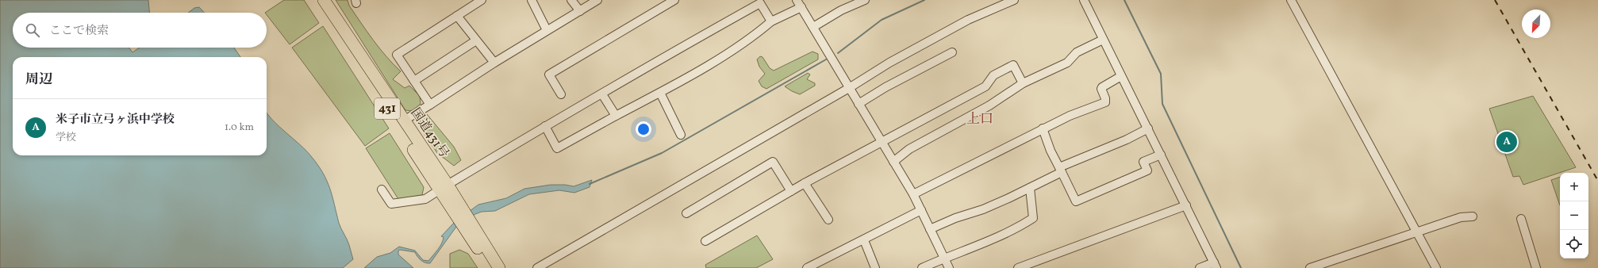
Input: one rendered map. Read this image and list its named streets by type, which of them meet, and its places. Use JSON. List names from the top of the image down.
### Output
{
  "streets": {
    "highway": ["431", "国道431号"]
  },
  "districts": ["上口"],
  "north": "bottom left",
  "page": {
    "search": "ここで検索",
    "heading": "周辺",
    "list": [
      {
        "mark": "A",
        "name": "米子市立弓ヶ浜中学校",
        "note": "学校",
        "value": "1.0 km"
      }
    ],
    "pins": "A",
    "map_buttons": ["+", "−"]
  }
}
